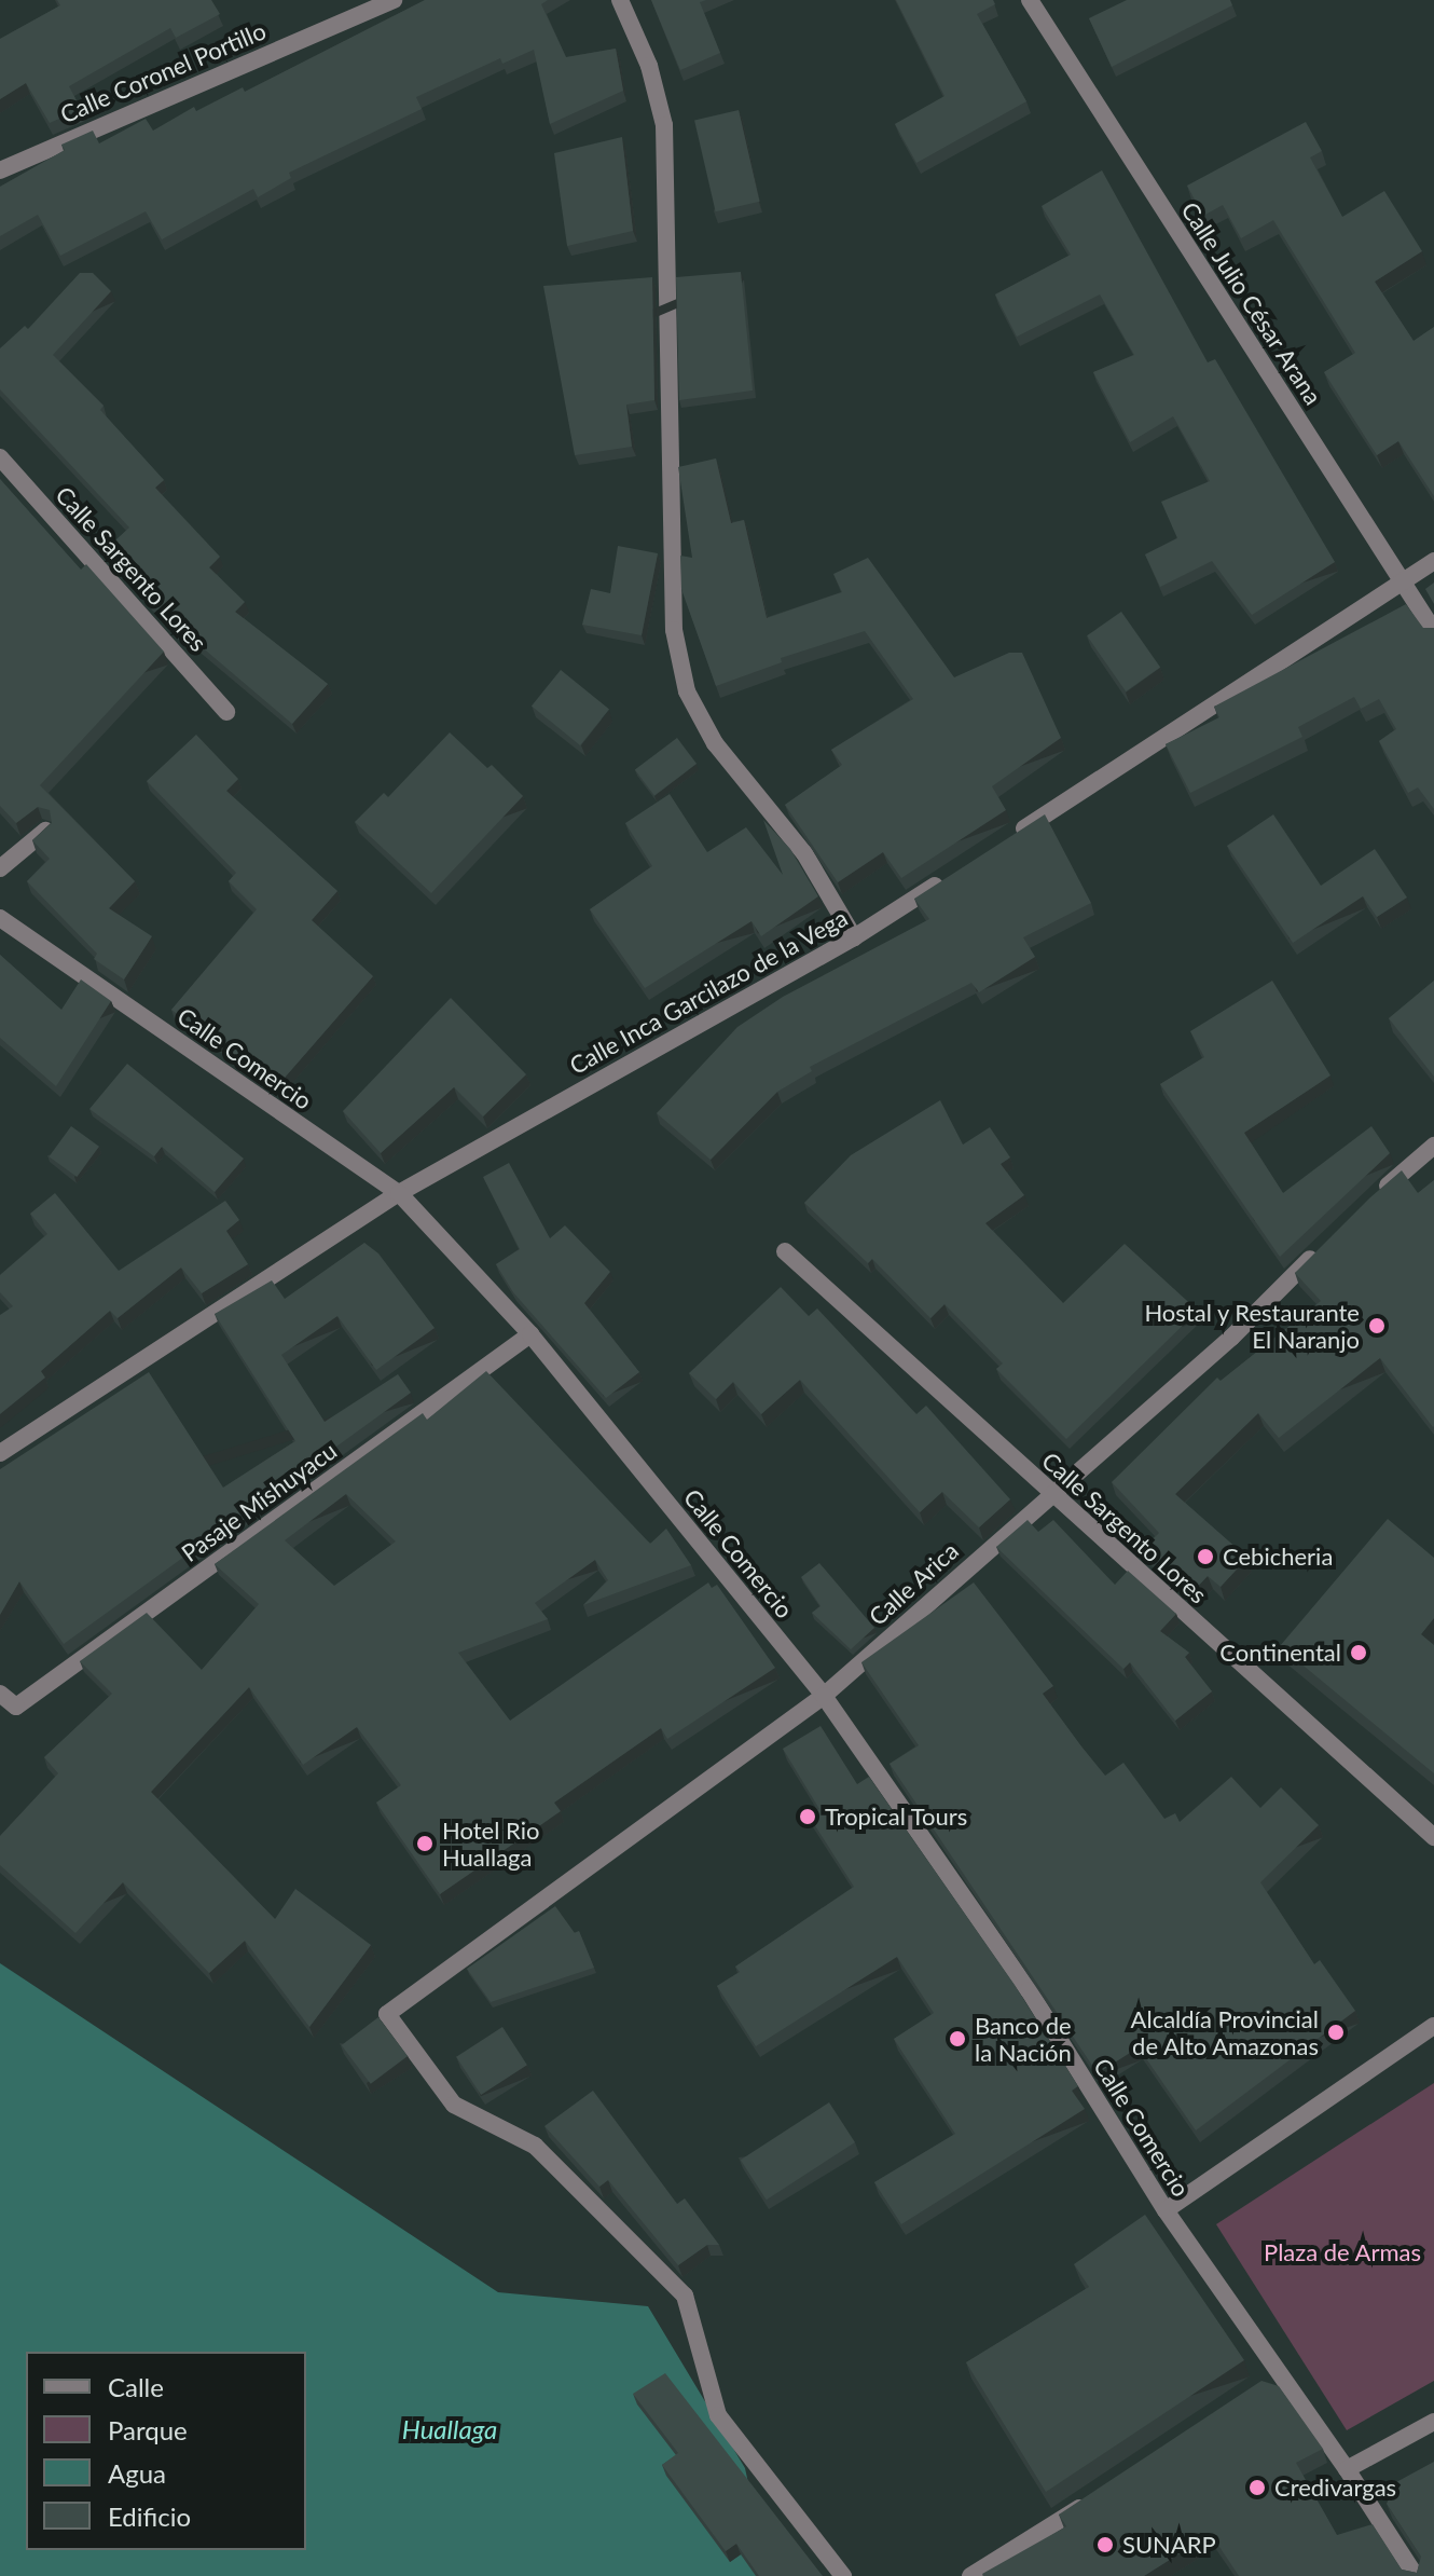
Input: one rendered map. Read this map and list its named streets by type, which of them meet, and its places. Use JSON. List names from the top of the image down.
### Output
{
  "streets": {
    "street": [
      "Calle Coronel Portillo",
      "Calle Julio César Arana",
      "Calle Sargento Lores",
      "Calle Inca Garcilazo de la Vega",
      "Calle Comercio",
      "Pasaje Mishuyacu",
      "Calle Arica"
    ]
  },
  "crossings": [
    ["Calle Sargento Lores", "Calle Arica"],
    ["Calle Inca Garcilazo de la Vega", "Calle Comercio"],
    ["Calle Comercio", "Pasaje Mishuyacu"],
    ["Calle Comercio", "Calle Arica"]
  ],
  "water": ["Huallaga"],
  "parks": ["Plaza de Armas"],
  "places": [
    "Hostal y Restaurante El Naranjo",
    "Cebicheria",
    "Continental",
    "Tropical Tours",
    "Hotel Rio Huallaga",
    "Alcaldía Provincial de Alto Amazonas",
    "Banco de la Nación",
    "Credivargas",
    "SUNARP"
  ],
  "legend": [
    "Calle",
    "Parque",
    "Agua",
    "Edificio"
  ]
}
